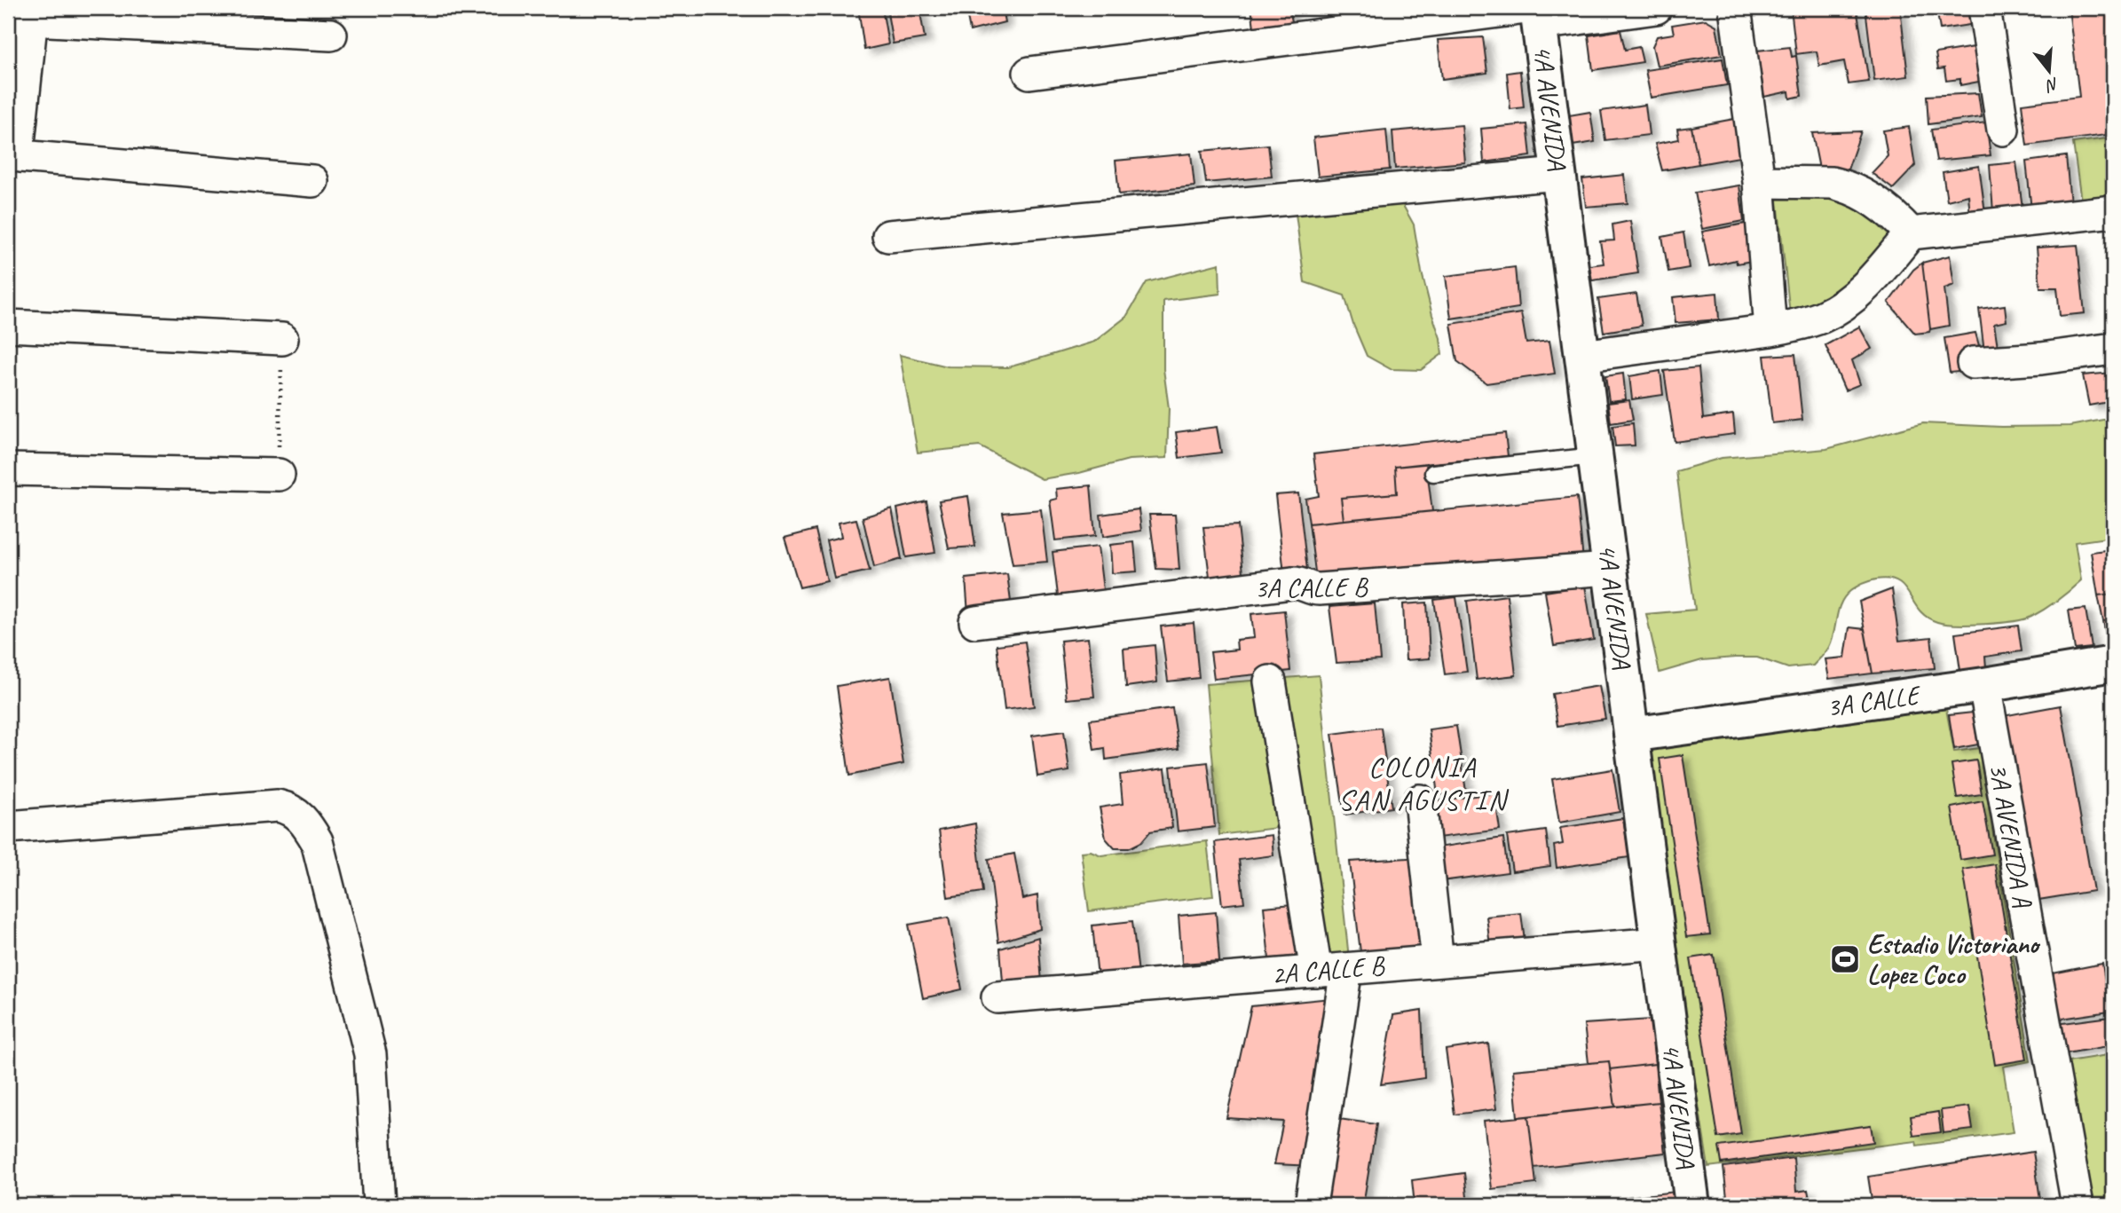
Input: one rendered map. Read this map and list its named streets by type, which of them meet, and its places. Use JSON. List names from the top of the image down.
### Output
{
  "streets": {
    "street": [
      "4A AVENIDA",
      "3A CALLE B",
      "3A CALLE",
      "3A AVENIDA A",
      "2A CALLE B"
    ]
  },
  "crossings": [
    ["4A AVENIDA", "3A CALLE B"],
    ["4A AVENIDA", "3A CALLE"],
    ["4A AVENIDA", "2A CALLE B"],
    ["3A CALLE", "3A AVENIDA A"]
  ],
  "districts": ["COLONIA SAN AGUSTIN"],
  "places": {
    "sports": ["Estadio Victoriano Lopez Coco"]
  },
  "north": "bottom"
}
